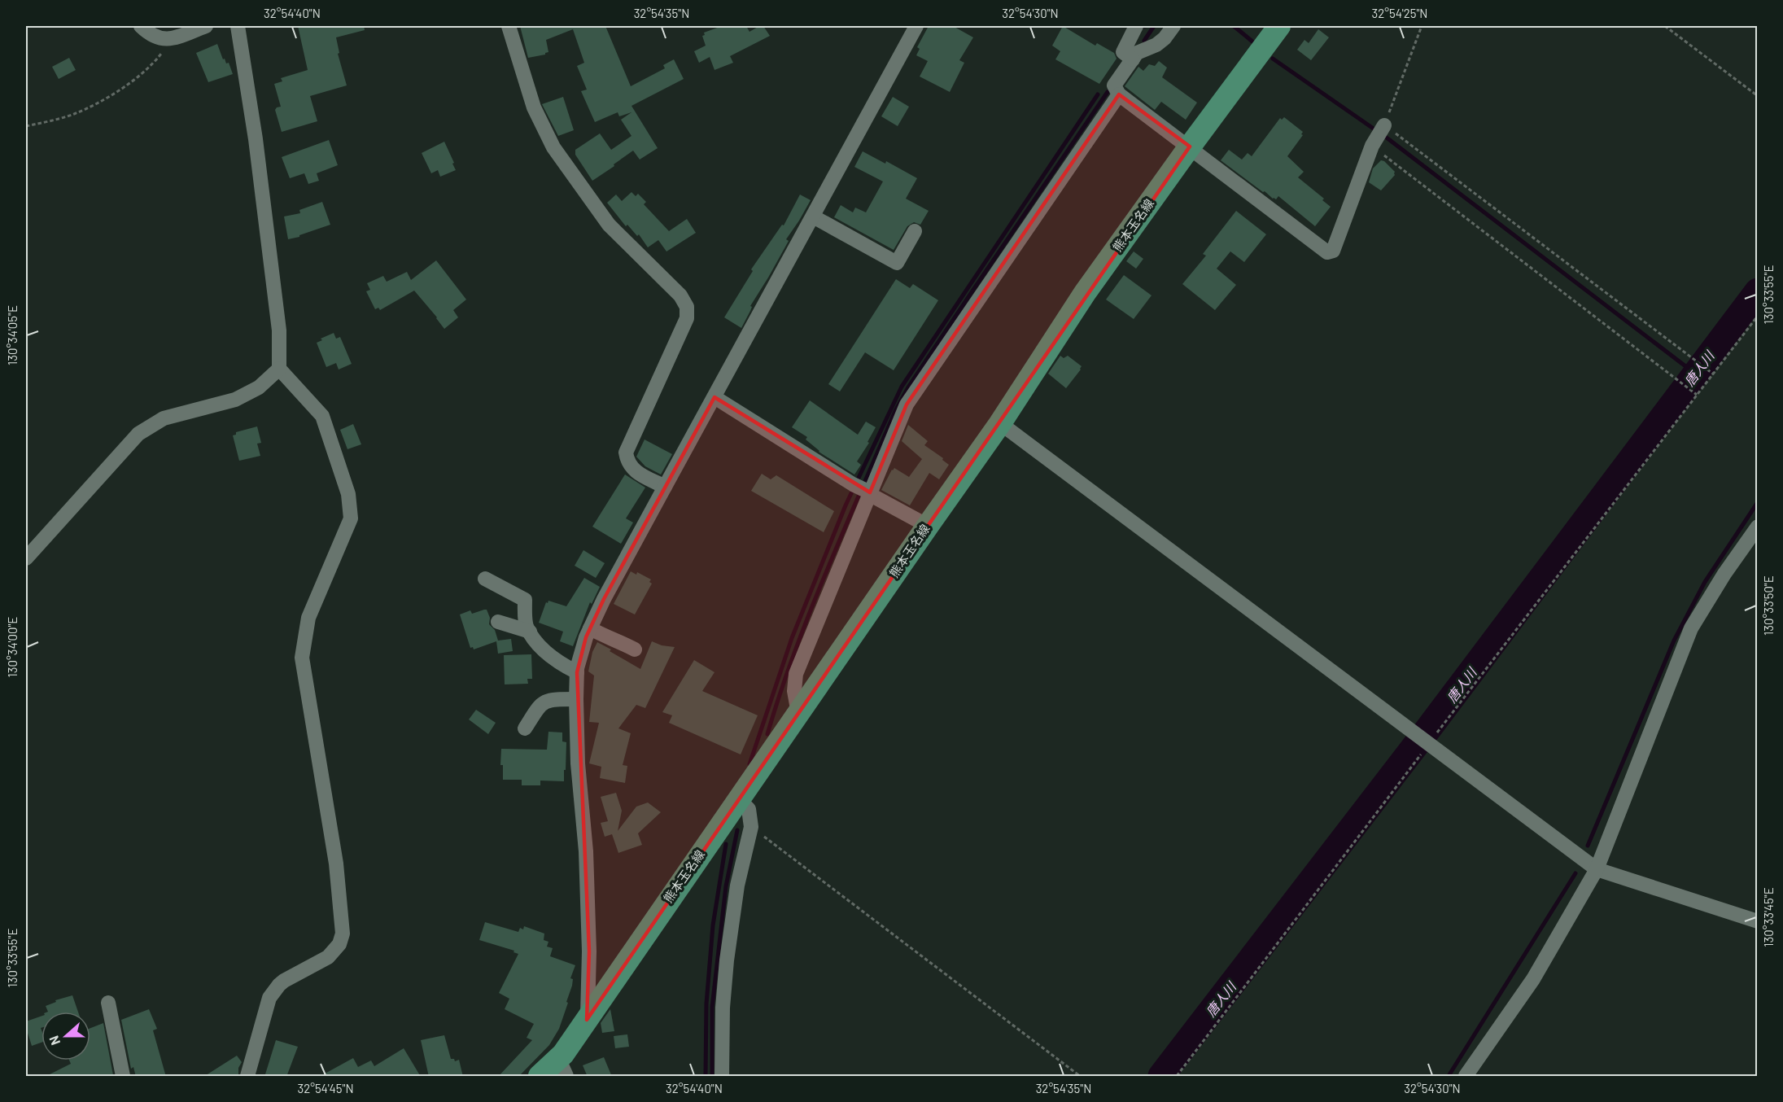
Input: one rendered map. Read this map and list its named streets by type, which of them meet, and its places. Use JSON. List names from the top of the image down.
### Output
{
  "streets": {
    "main road": ["熊本玉名線"]
  },
  "water": ["唐人川"],
  "north": "left",
  "coordinates": [
    "32°54'40\"N",
    "32°54'35\"N",
    "32°54'30\"N",
    "32°54'25\"N",
    "130°33'55\"E",
    "130°34'05\"E",
    "130°33'50\"E",
    "130°34'00\"E",
    "130°33'45\"E",
    "32°54'45\"N"
  ]
}
